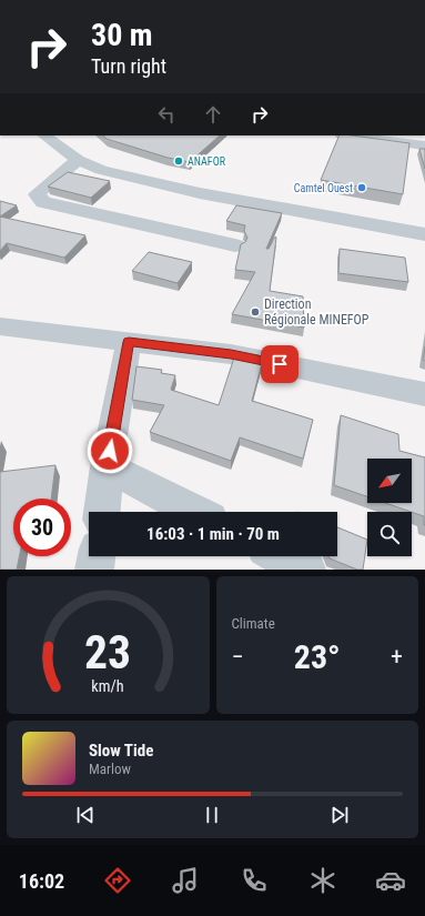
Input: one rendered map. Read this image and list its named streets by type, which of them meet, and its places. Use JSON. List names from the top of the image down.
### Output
{
  "places": ["ANAFOR", "Camtel Ouest", "Direction Régionale MINEFOP"],
  "north": "bottom left",
  "page": {
    "turn": ["30 m", "Turn right"],
    "limit": "30",
    "trip": "16:03 · 1 min · 70 m",
    "tile": "Climate",
    "heat": ["−", "23°", "+"],
    "song": ["Slow Tide", "Marlow"],
    "tabs": "16:02",
    "gauge": ["23", "km/h"]
  }
}
